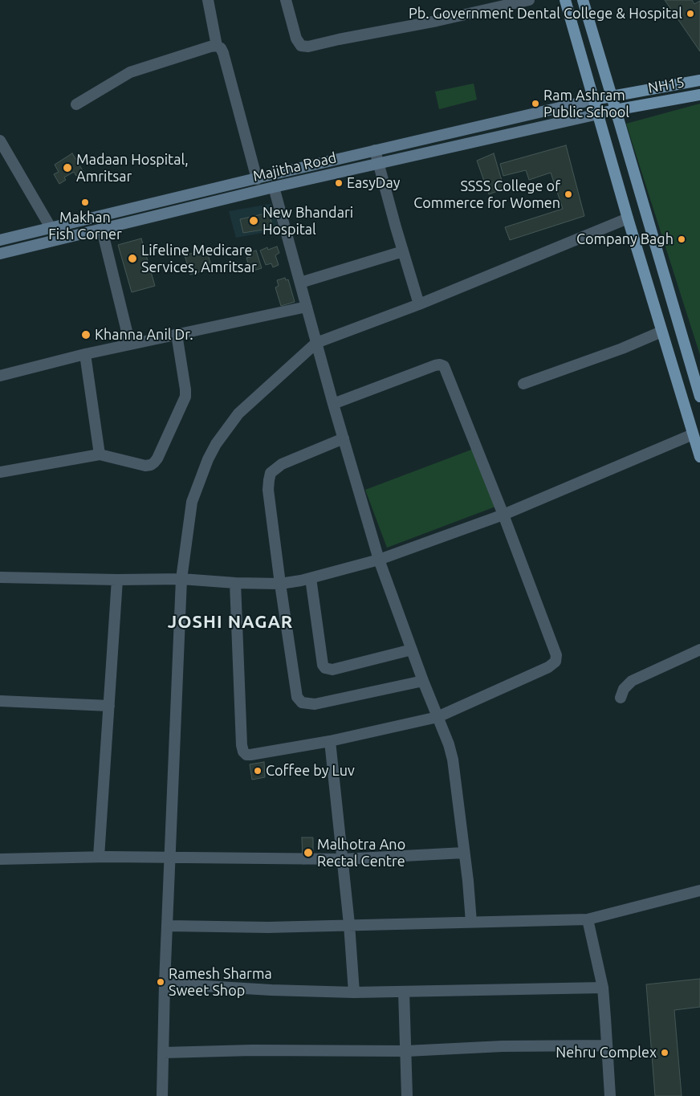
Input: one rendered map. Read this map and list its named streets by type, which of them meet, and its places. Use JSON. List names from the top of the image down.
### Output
{
  "streets": {
    "main road": ["NH15", "Majitha Road"]
  },
  "crossings": [
    ["NH15", "Majitha Road"]
  ],
  "districts": ["JOSHI NAGAR"],
  "places": [
    "Pb. Government Dental College & Hospital",
    "Ram Ashram Public School",
    "Madaan Hospital, Amritsar",
    "EasyDay",
    "SSSS College of Commerce for Women",
    "Makhan Fish Corner",
    "New Bhandari Hospital",
    "Company Bagh",
    "Lifeline Medicare Services, Amritsar",
    "Khanna Anil Dr.",
    "Coffee by Luv",
    "Malhotra Ano Rectal Centre",
    "Ramesh Sharma Sweet Shop",
    "Nehru Complex"
  ]
}
